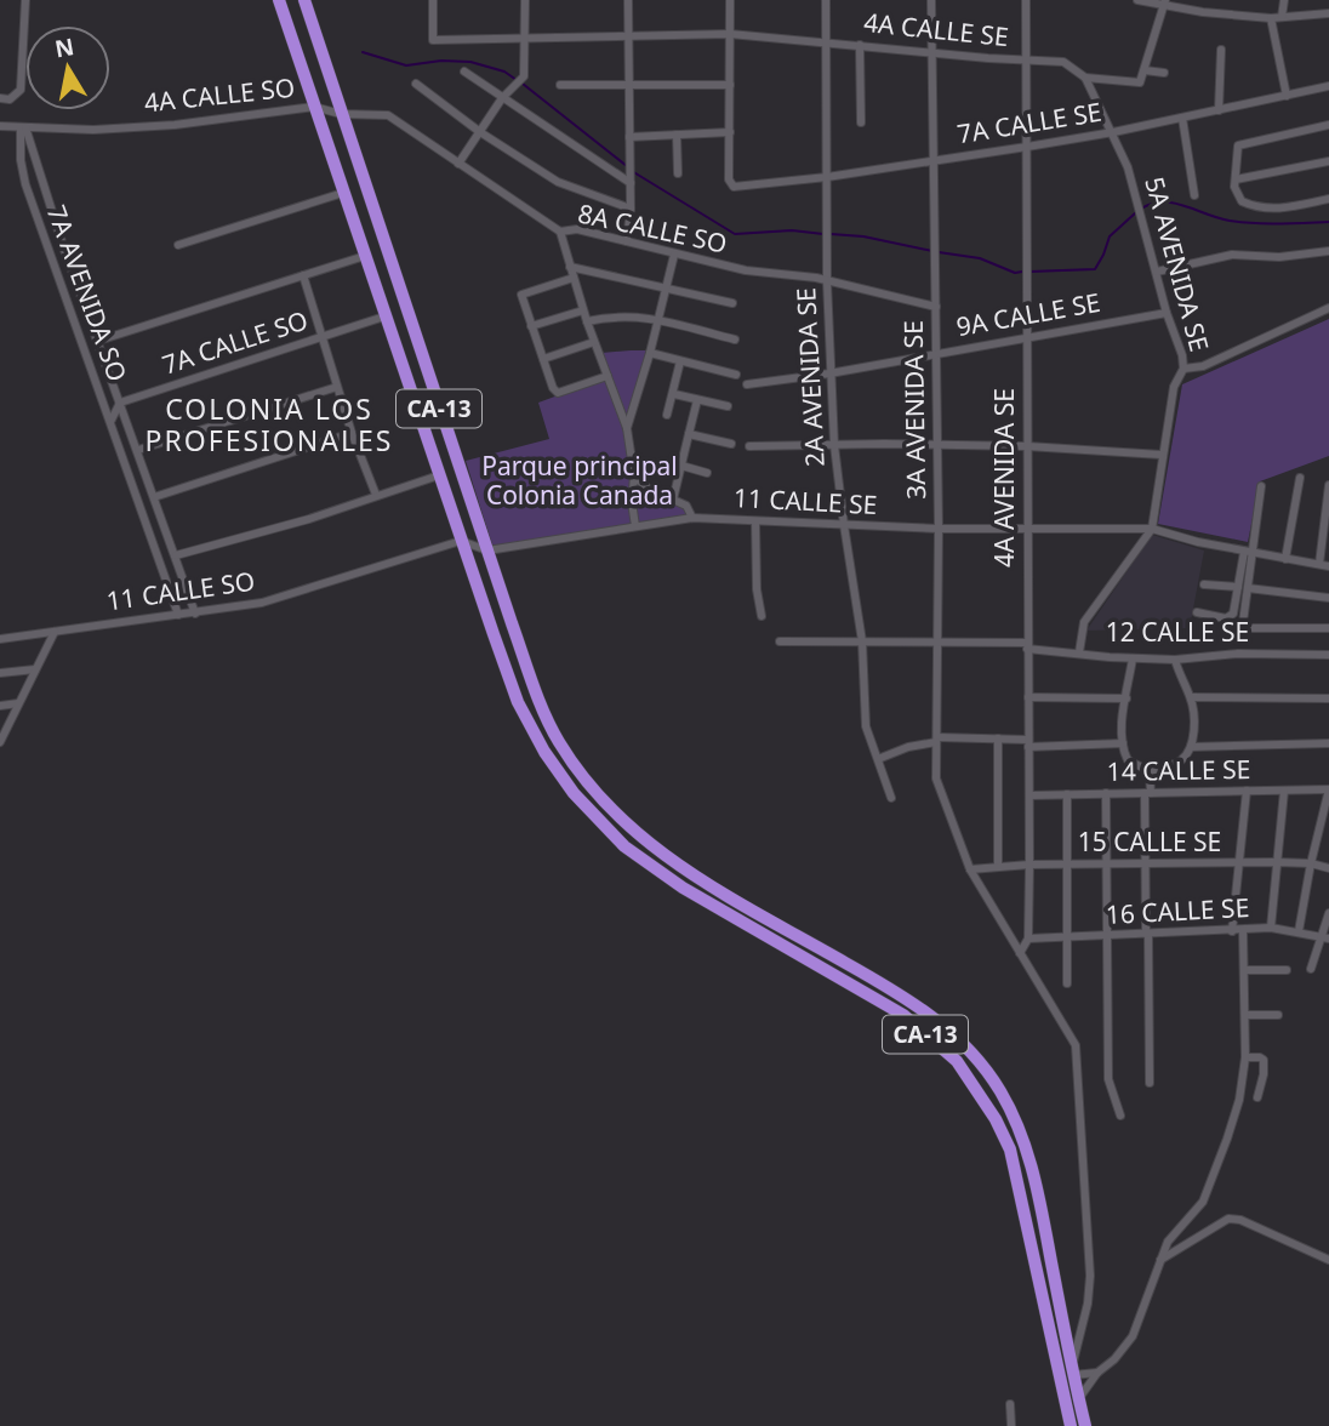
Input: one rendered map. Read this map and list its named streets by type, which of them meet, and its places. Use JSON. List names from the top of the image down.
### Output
{
  "streets": {
    "highway": ["CA-13"],
    "street": [
      "4A CALLE SE",
      "4A CALLE SO",
      "7A CALLE SE",
      "8A CALLE SO",
      "5A AVENIDA SE",
      "7A AVENIDA SO",
      "9A CALLE SE",
      "7A CALLE SO",
      "2A AVENIDA SE",
      "3A AVENIDA SE",
      "4A AVENIDA SE",
      "11 CALLE SE",
      "11 CALLE SO",
      "12 CALLE SE",
      "14 CALLE SE",
      "15 CALLE SE",
      "16 CALLE SE"
    ]
  },
  "crossings": [
    ["4A CALLE SE", "5A AVENIDA SE"],
    ["4A CALLE SE", "2A AVENIDA SE"],
    ["4A CALLE SE", "3A AVENIDA SE"],
    ["4A CALLE SE", "4A AVENIDA SE"],
    ["4A CALLE SO", "8A CALLE SO"],
    ["4A CALLE SO", "7A AVENIDA SO"],
    ["4A CALLE SO", "CA-13"],
    ["7A CALLE SE", "5A AVENIDA SE"],
    ["7A CALLE SE", "2A AVENIDA SE"],
    ["7A CALLE SE", "3A AVENIDA SE"],
    ["7A CALLE SE", "4A AVENIDA SE"],
    ["8A CALLE SO", "2A AVENIDA SE"],
    ["8A CALLE SO", "CA-13"],
    ["8A CALLE SO", "3A AVENIDA SE"],
    ["5A AVENIDA SE", "9A CALLE SE"],
    ["5A AVENIDA SE", "11 CALLE SE"],
    ["5A AVENIDA SE", "12 CALLE SE"],
    ["7A AVENIDA SO", "7A CALLE SO"],
    ["7A AVENIDA SO", "11 CALLE SO"],
    ["9A CALLE SE", "2A AVENIDA SE"],
    ["9A CALLE SE", "3A AVENIDA SE"],
    ["9A CALLE SE", "4A AVENIDA SE"],
    ["7A CALLE SO", "CA-13"],
    ["2A AVENIDA SE", "11 CALLE SE"],
    ["2A AVENIDA SE", "12 CALLE SE"],
    ["CA-13", "11 CALLE SE"],
    ["CA-13", "11 CALLE SO"],
    ["3A AVENIDA SE", "11 CALLE SE"],
    ["3A AVENIDA SE", "12 CALLE SE"],
    ["3A AVENIDA SE", "15 CALLE SE"],
    ["4A AVENIDA SE", "11 CALLE SE"],
    ["4A AVENIDA SE", "12 CALLE SE"],
    ["4A AVENIDA SE", "14 CALLE SE"],
    ["4A AVENIDA SE", "15 CALLE SE"],
    ["4A AVENIDA SE", "16 CALLE SE"],
    ["11 CALLE SE", "11 CALLE SO"]
  ],
  "districts": ["COLONIA LOS PROFESIONALES"],
  "parks": ["Parque principal Colonia Canada"],
  "north": "top"
}
